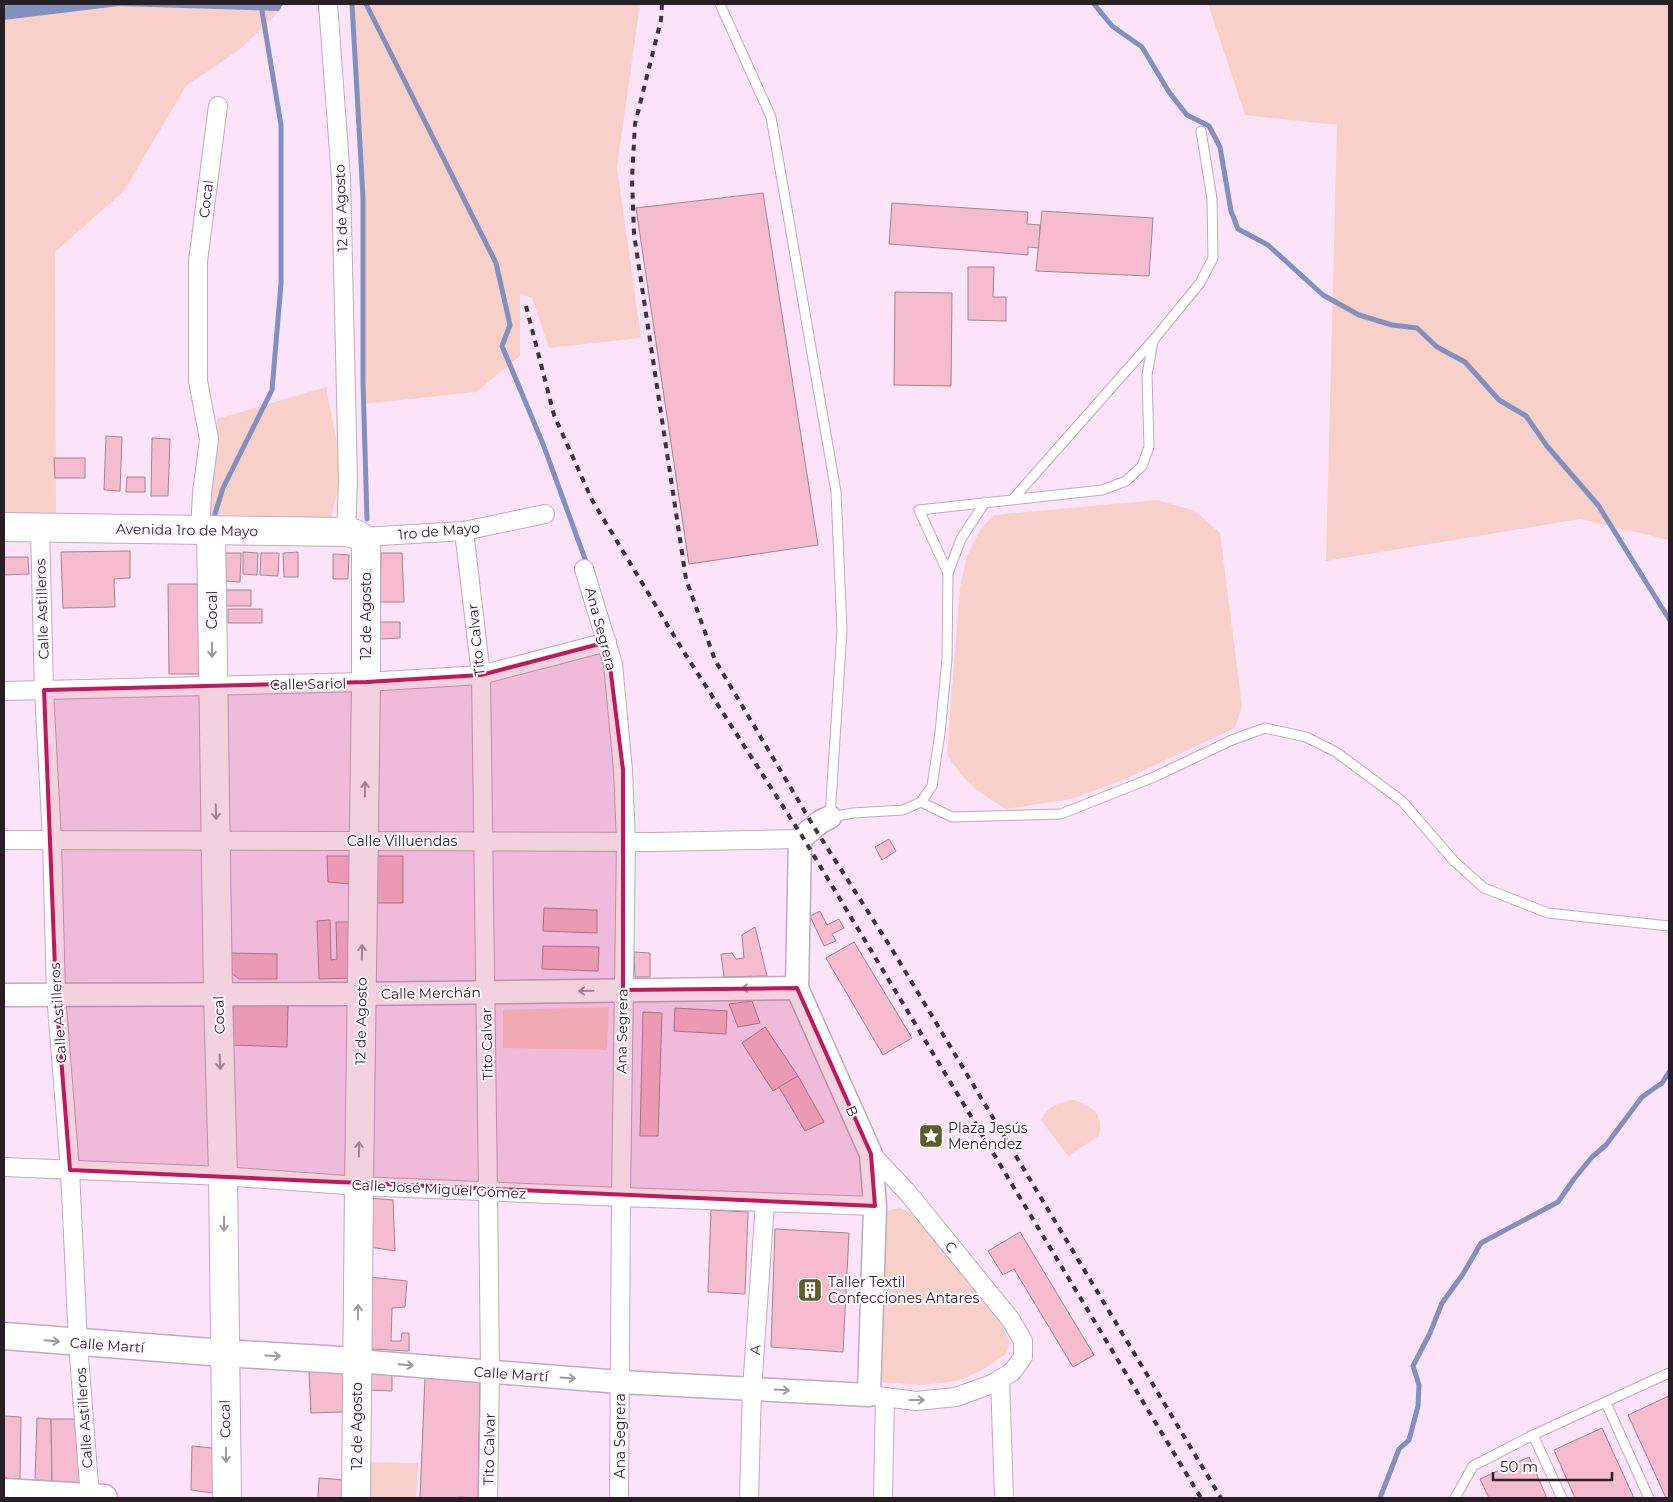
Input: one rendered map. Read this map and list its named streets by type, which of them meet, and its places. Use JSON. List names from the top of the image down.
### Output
{
  "streets": {
    "main road": [
      "Cocal",
      "12 de Agosto",
      "Avenida 1ro de Mayo",
      "Calle Martí"
    ],
    "street": [
      "1ro de Mayo",
      "Calle Astilleros",
      "Ana Segrera",
      "Tito Calvar",
      "Calle Sariol",
      "Calle Villuendas",
      "Calle Merchán",
      "B",
      "Calle José Miguel Gómez",
      "C",
      "A"
    ]
  },
  "crossings": [
    ["Cocal", "Avenida 1ro de Mayo"],
    ["Cocal", "Calle Sariol"],
    ["Cocal", "Calle Villuendas"],
    ["Cocal", "Calle Merchán"],
    ["Cocal", "Calle José Miguel Gómez"],
    ["Cocal", "Calle Martí"],
    ["12 de Agosto", "Avenida 1ro de Mayo"],
    ["12 de Agosto", "1ro de Mayo"],
    ["12 de Agosto", "Calle Sariol"],
    ["12 de Agosto", "Calle Villuendas"],
    ["12 de Agosto", "Calle Merchán"],
    ["12 de Agosto", "Calle José Miguel Gómez"],
    ["12 de Agosto", "Calle Martí"],
    ["Avenida 1ro de Mayo", "1ro de Mayo"],
    ["Avenida 1ro de Mayo", "Calle Astilleros"],
    ["1ro de Mayo", "Tito Calvar"],
    ["Calle Astilleros", "Calle Sariol"],
    ["Calle Astilleros", "Calle Villuendas"],
    ["Calle Astilleros", "Calle Merchán"],
    ["Calle Astilleros", "Calle José Miguel Gómez"],
    ["Calle Astilleros", "Calle Martí"],
    ["Ana Segrera", "Calle Sariol"],
    ["Ana Segrera", "Calle Villuendas"],
    ["Ana Segrera", "Calle Merchán"],
    ["Ana Segrera", "Calle José Miguel Gómez"],
    ["Ana Segrera", "Calle Martí"],
    ["Tito Calvar", "Calle Sariol"],
    ["Tito Calvar", "Calle Villuendas"],
    ["Tito Calvar", "Calle Merchán"],
    ["Tito Calvar", "Calle José Miguel Gómez"],
    ["Tito Calvar", "Calle Martí"],
    ["Calle Villuendas", "B"],
    ["Calle Merchán", "B"],
    ["B", "Calle José Miguel Gómez"],
    ["B", "C"],
    ["B", "Calle Martí"],
    ["Calle José Miguel Gómez", "A"],
    ["C", "Calle Martí"],
    ["Calle Martí", "A"]
  ],
  "one_way": [
    "Cocal",
    "12 de Agosto",
    "Calle Merchán",
    "Calle Martí"
  ],
  "places": {
    "place": ["Plaza Jesús Menéndez"],
    "building": ["Taller Textil Confecciones Antares"]
  },
  "scale_bar": "50 m"
}
